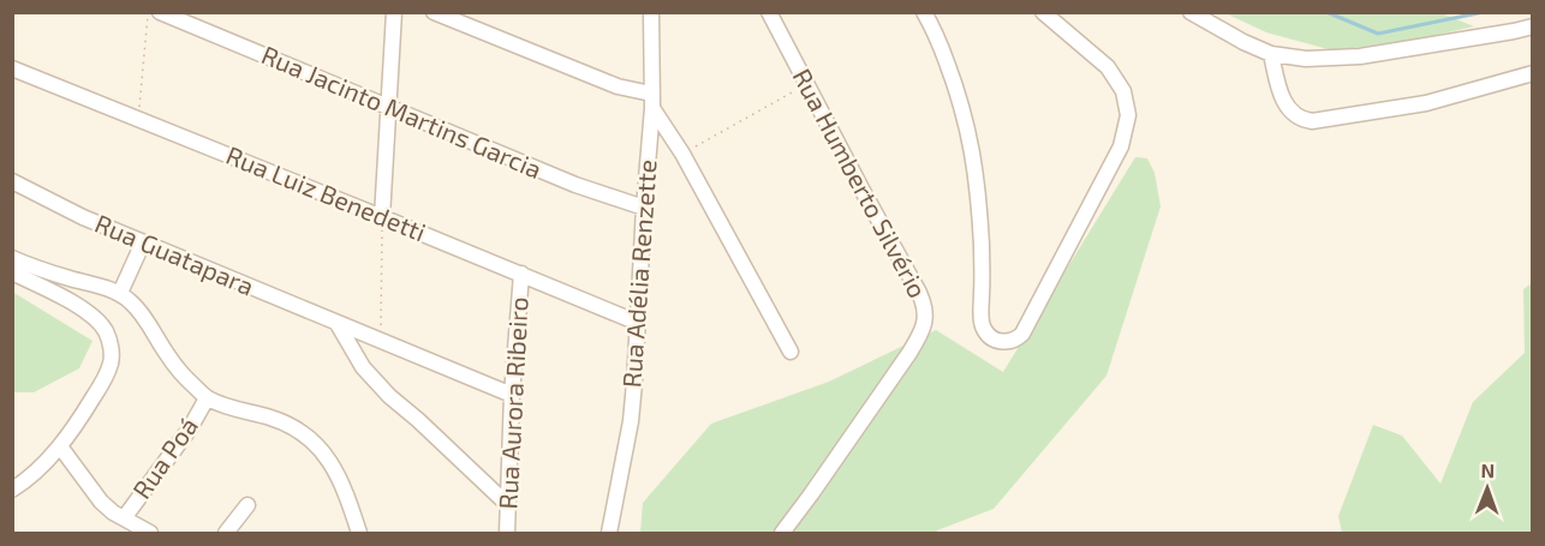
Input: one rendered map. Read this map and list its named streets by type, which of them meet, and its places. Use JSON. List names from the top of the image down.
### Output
{
  "streets": {
    "street": [
      "Rua Jacinto Martins Garcia",
      "Rua Humberto Silvério",
      "Rua Luiz Benedetti",
      "Rua Guatapara",
      "Rua Adélia Renzette",
      "Rua Aurora Ribeiro",
      "Rua Poá"
    ]
  },
  "crossings": [
    ["Rua Jacinto Martins Garcia", "Rua Adélia Renzette"],
    ["Rua Luiz Benedetti", "Rua Adélia Renzette"],
    ["Rua Luiz Benedetti", "Rua Aurora Ribeiro"],
    ["Rua Guatapara", "Rua Aurora Ribeiro"]
  ],
  "north": "top"
}
